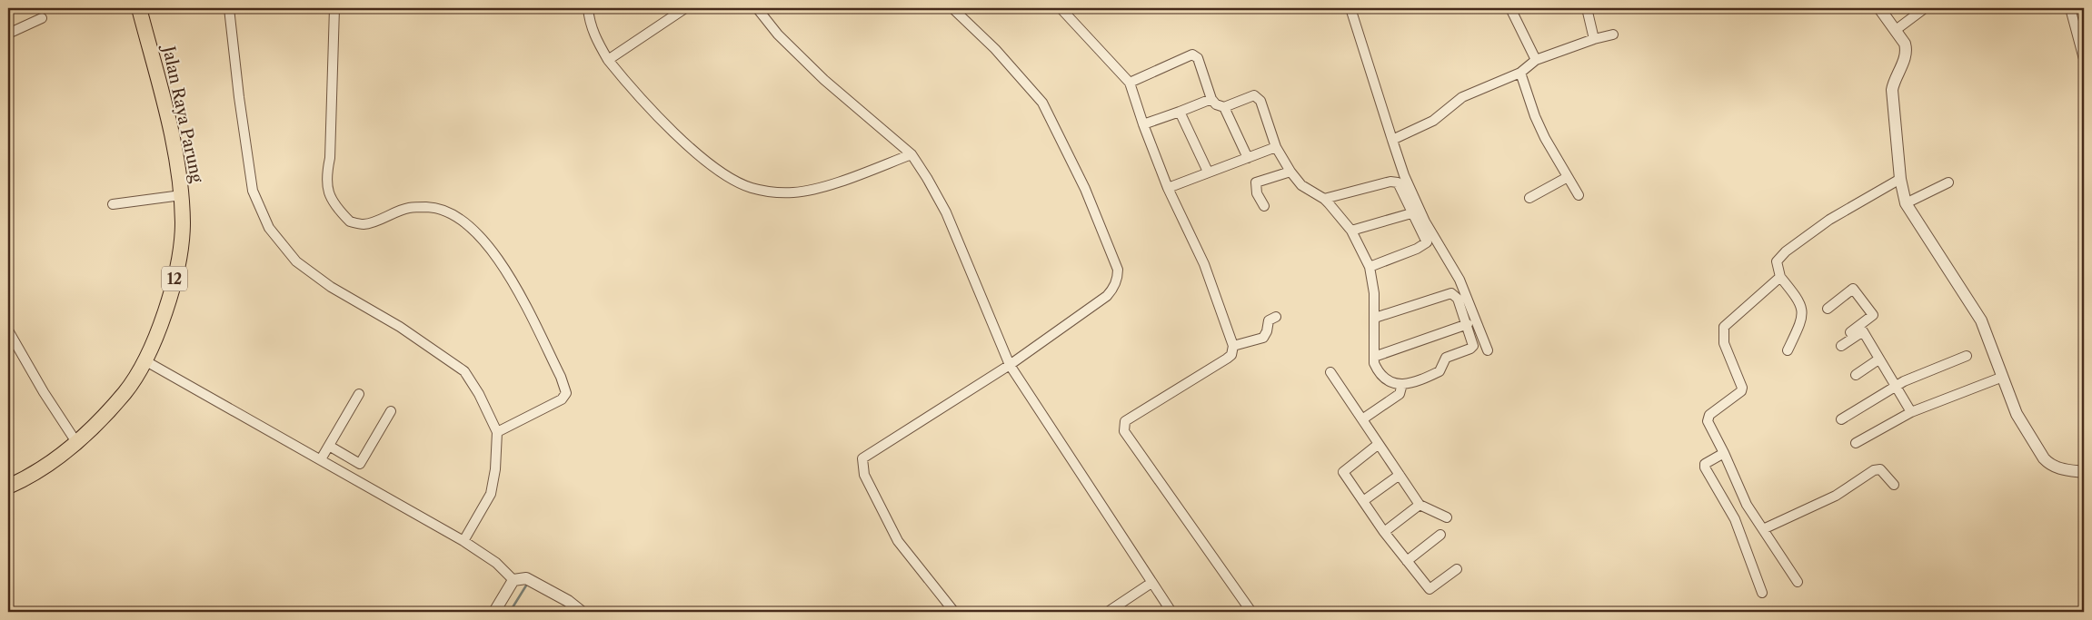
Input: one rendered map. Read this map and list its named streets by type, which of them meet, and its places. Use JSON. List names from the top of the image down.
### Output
{
  "streets": {
    "highway": ["Jalan Raya Parung", "12"]
  }
}
